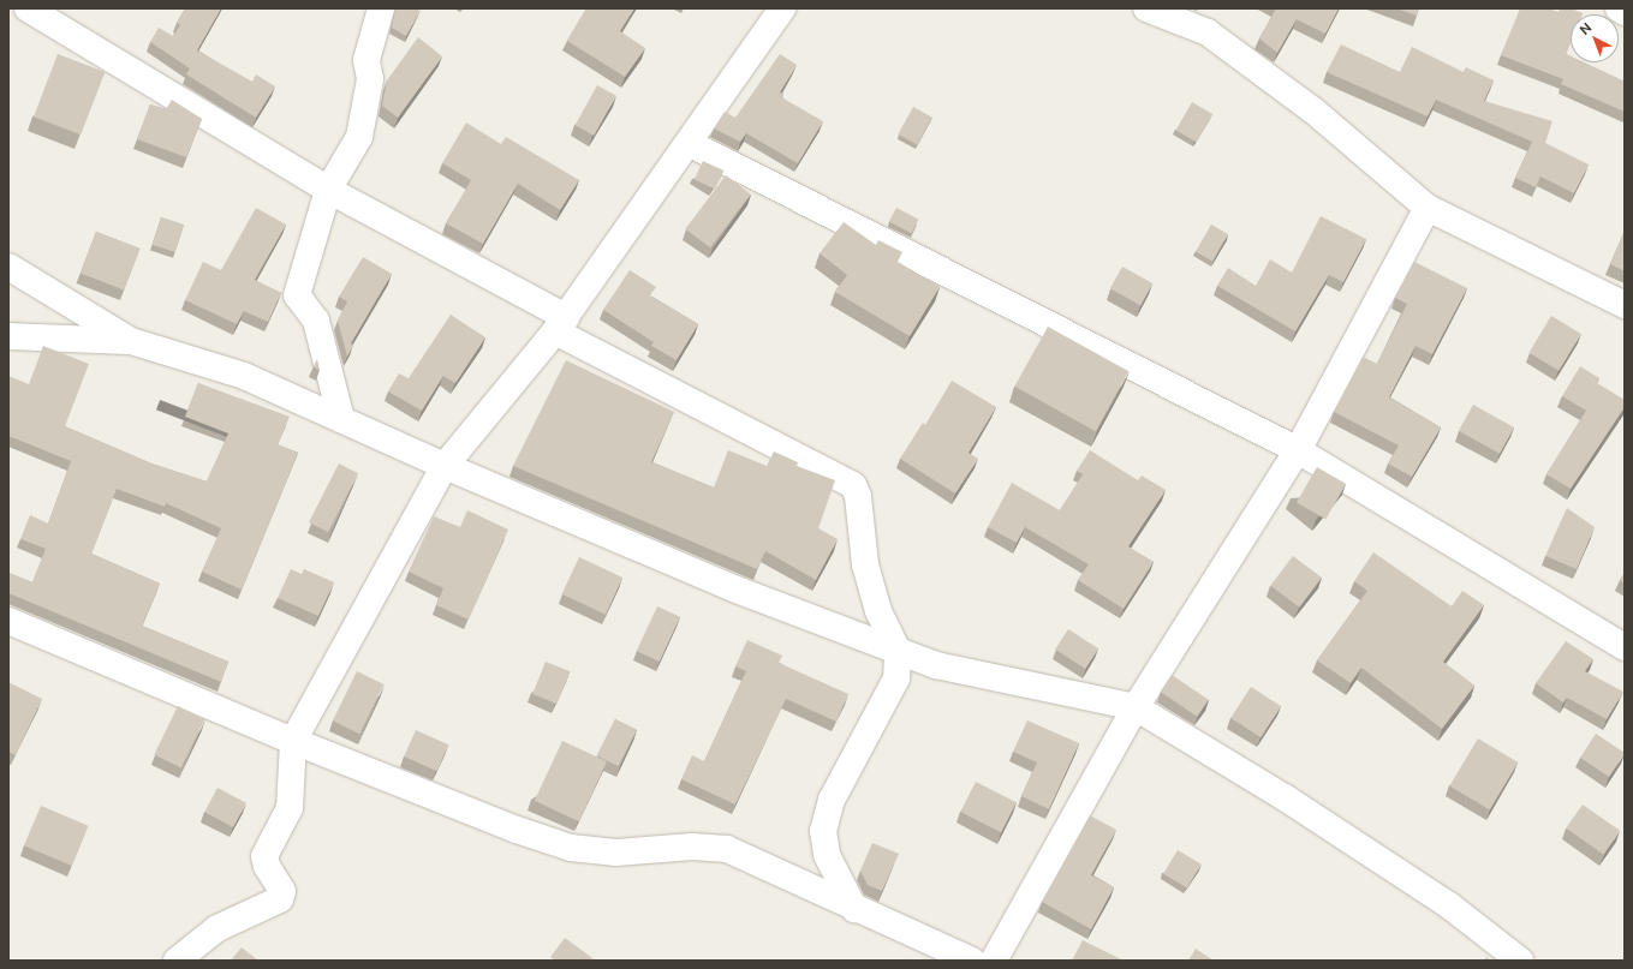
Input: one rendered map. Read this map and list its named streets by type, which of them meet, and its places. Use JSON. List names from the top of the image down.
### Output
{
  "north": "top left"
}
